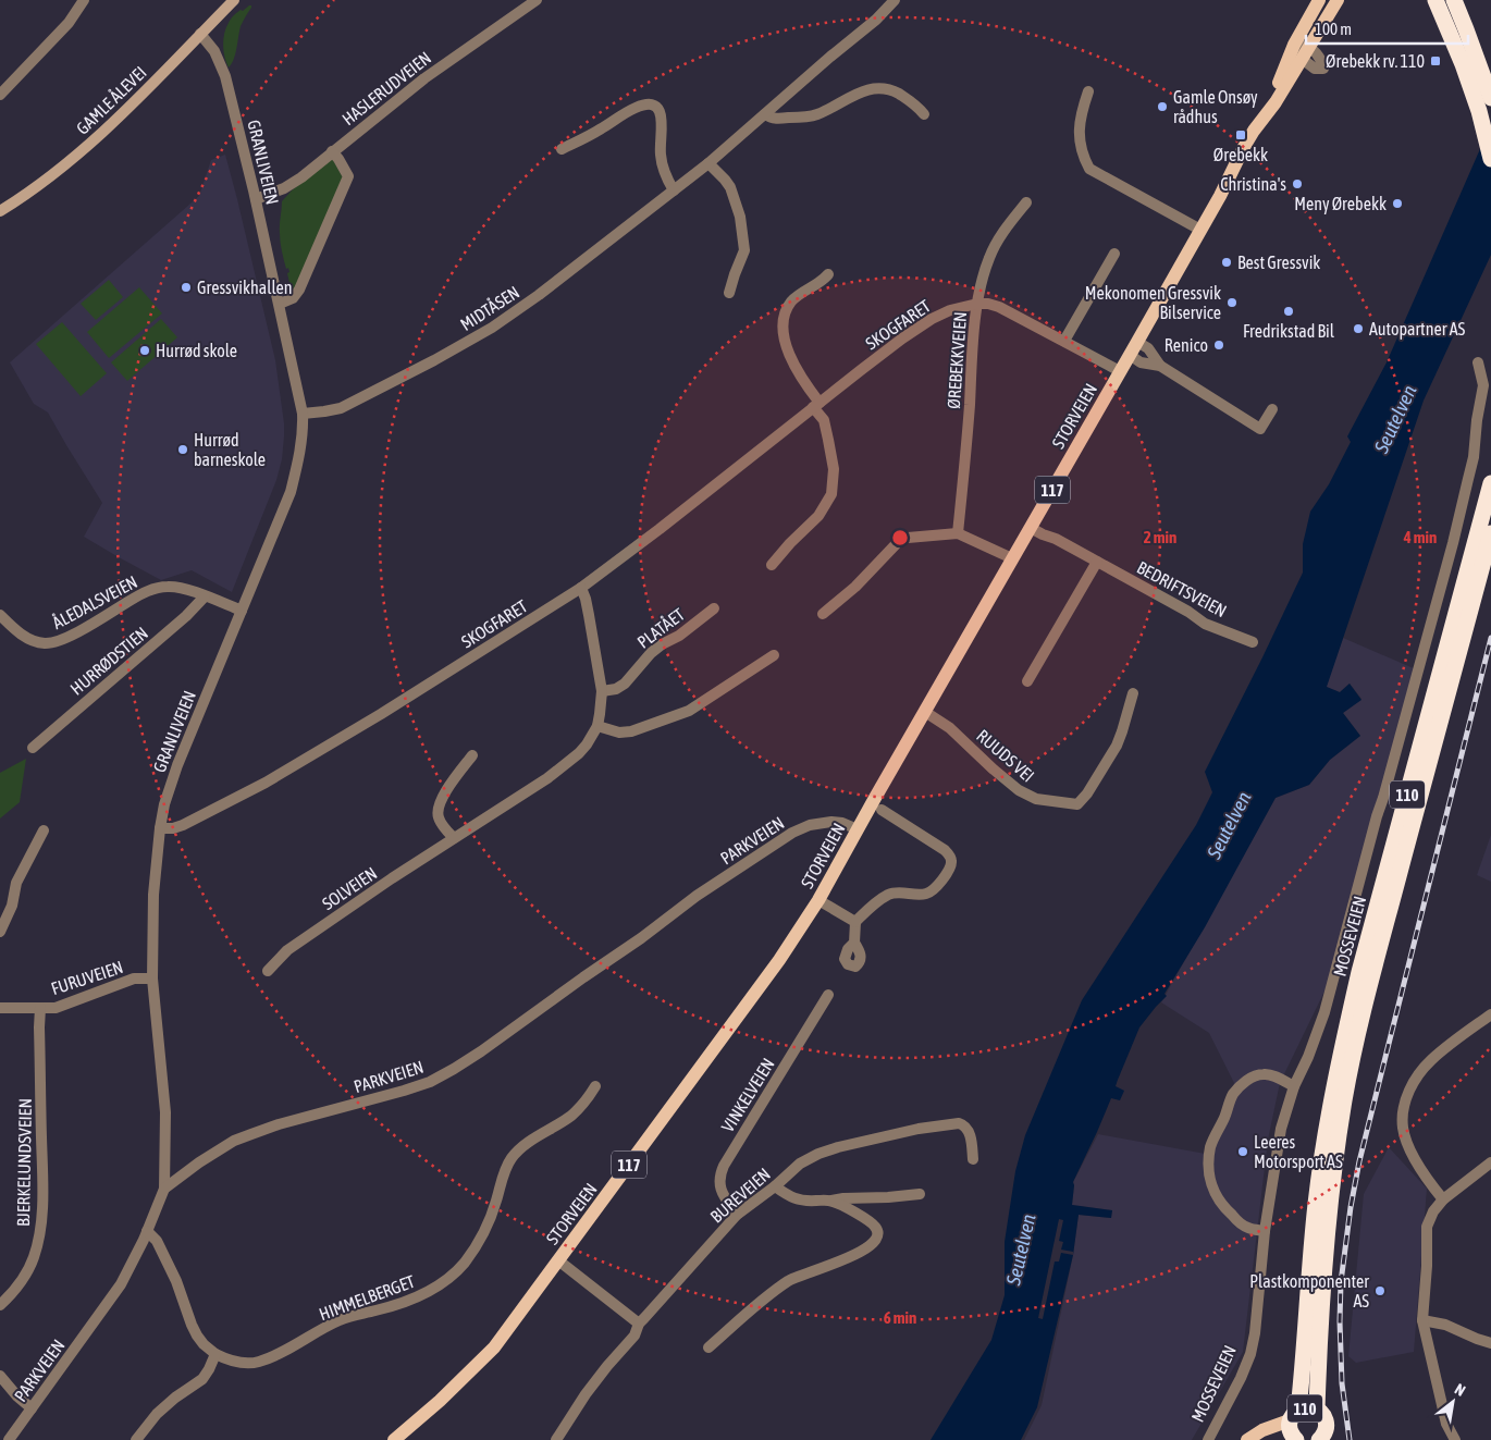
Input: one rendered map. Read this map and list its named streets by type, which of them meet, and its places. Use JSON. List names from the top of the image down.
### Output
{
  "streets": {
    "highway": ["110", "MOSSEVEIEN"],
    "main road": ["GAMLE ÅLEVEI", "STORVEIEN", "117"],
    "street": [
      "HASLERUDVEIEN",
      "GRANLIVEIEN",
      "MIDTÅSEN",
      "SKOGFARET",
      "ØREBEKKVEIEN",
      "BEDRIFTSVEIEN",
      "ÅLEDALSVEIEN",
      "PLATÅET",
      "HURRØDSTIEN",
      "RUUDS VEI",
      "PARKVEIEN",
      "SOLVEIEN",
      "FURUVEIEN",
      "VINKELVEIEN",
      "BJERKELUNDSVEIEN",
      "BUREVEIEN",
      "HIMMELBERGET"
    ]
  },
  "crossings": [
    ["HASLERUDVEIEN", "GRANLIVEIEN"],
    ["GAMLE ÅLEVEI", "GRANLIVEIEN"],
    ["GRANLIVEIEN", "MIDTÅSEN"],
    ["GRANLIVEIEN", "SKOGFARET"],
    ["GRANLIVEIEN", "ÅLEDALSVEIEN"],
    ["GRANLIVEIEN", "PARKVEIEN"],
    ["GRANLIVEIEN", "FURUVEIEN"],
    ["SKOGFARET", "ØREBEKKVEIEN"],
    ["SKOGFARET", "STORVEIEN"],
    ["SKOGFARET", "SOLVEIEN"],
    ["STORVEIEN", "BEDRIFTSVEIEN"],
    ["STORVEIEN", "RUUDS VEI"],
    ["STORVEIEN", "PARKVEIEN"],
    ["ÅLEDALSVEIEN", "HURRØDSTIEN"],
    ["PLATÅET", "SOLVEIEN"],
    ["110", "MOSSEVEIEN"],
    ["FURUVEIEN", "BJERKELUNDSVEIEN"],
    ["VINKELVEIEN", "BUREVEIEN"]
  ],
  "water": ["Seutelven"],
  "places": {
    "transit": ["Ørebekk rv. 110", "Ørebekk"],
    "other": [
      "Gamle Onsøy rådhus",
      "Christina's",
      "Meny Ørebekk",
      "Best Gressvik",
      "Gressvikhallen",
      "Mekonomen Gressvik Bilservice",
      "Fredrikstad Bil",
      "Autopartner AS",
      "Renico",
      "Hurrød skole",
      "Hurrød barneskole",
      "Leeres Motorsport AS",
      "Plastkomponenter AS"
    ]
  },
  "scale_bar": "100 m",
  "north": "top right",
  "rings": ["2 min", "4 min", "6 min"]
}
